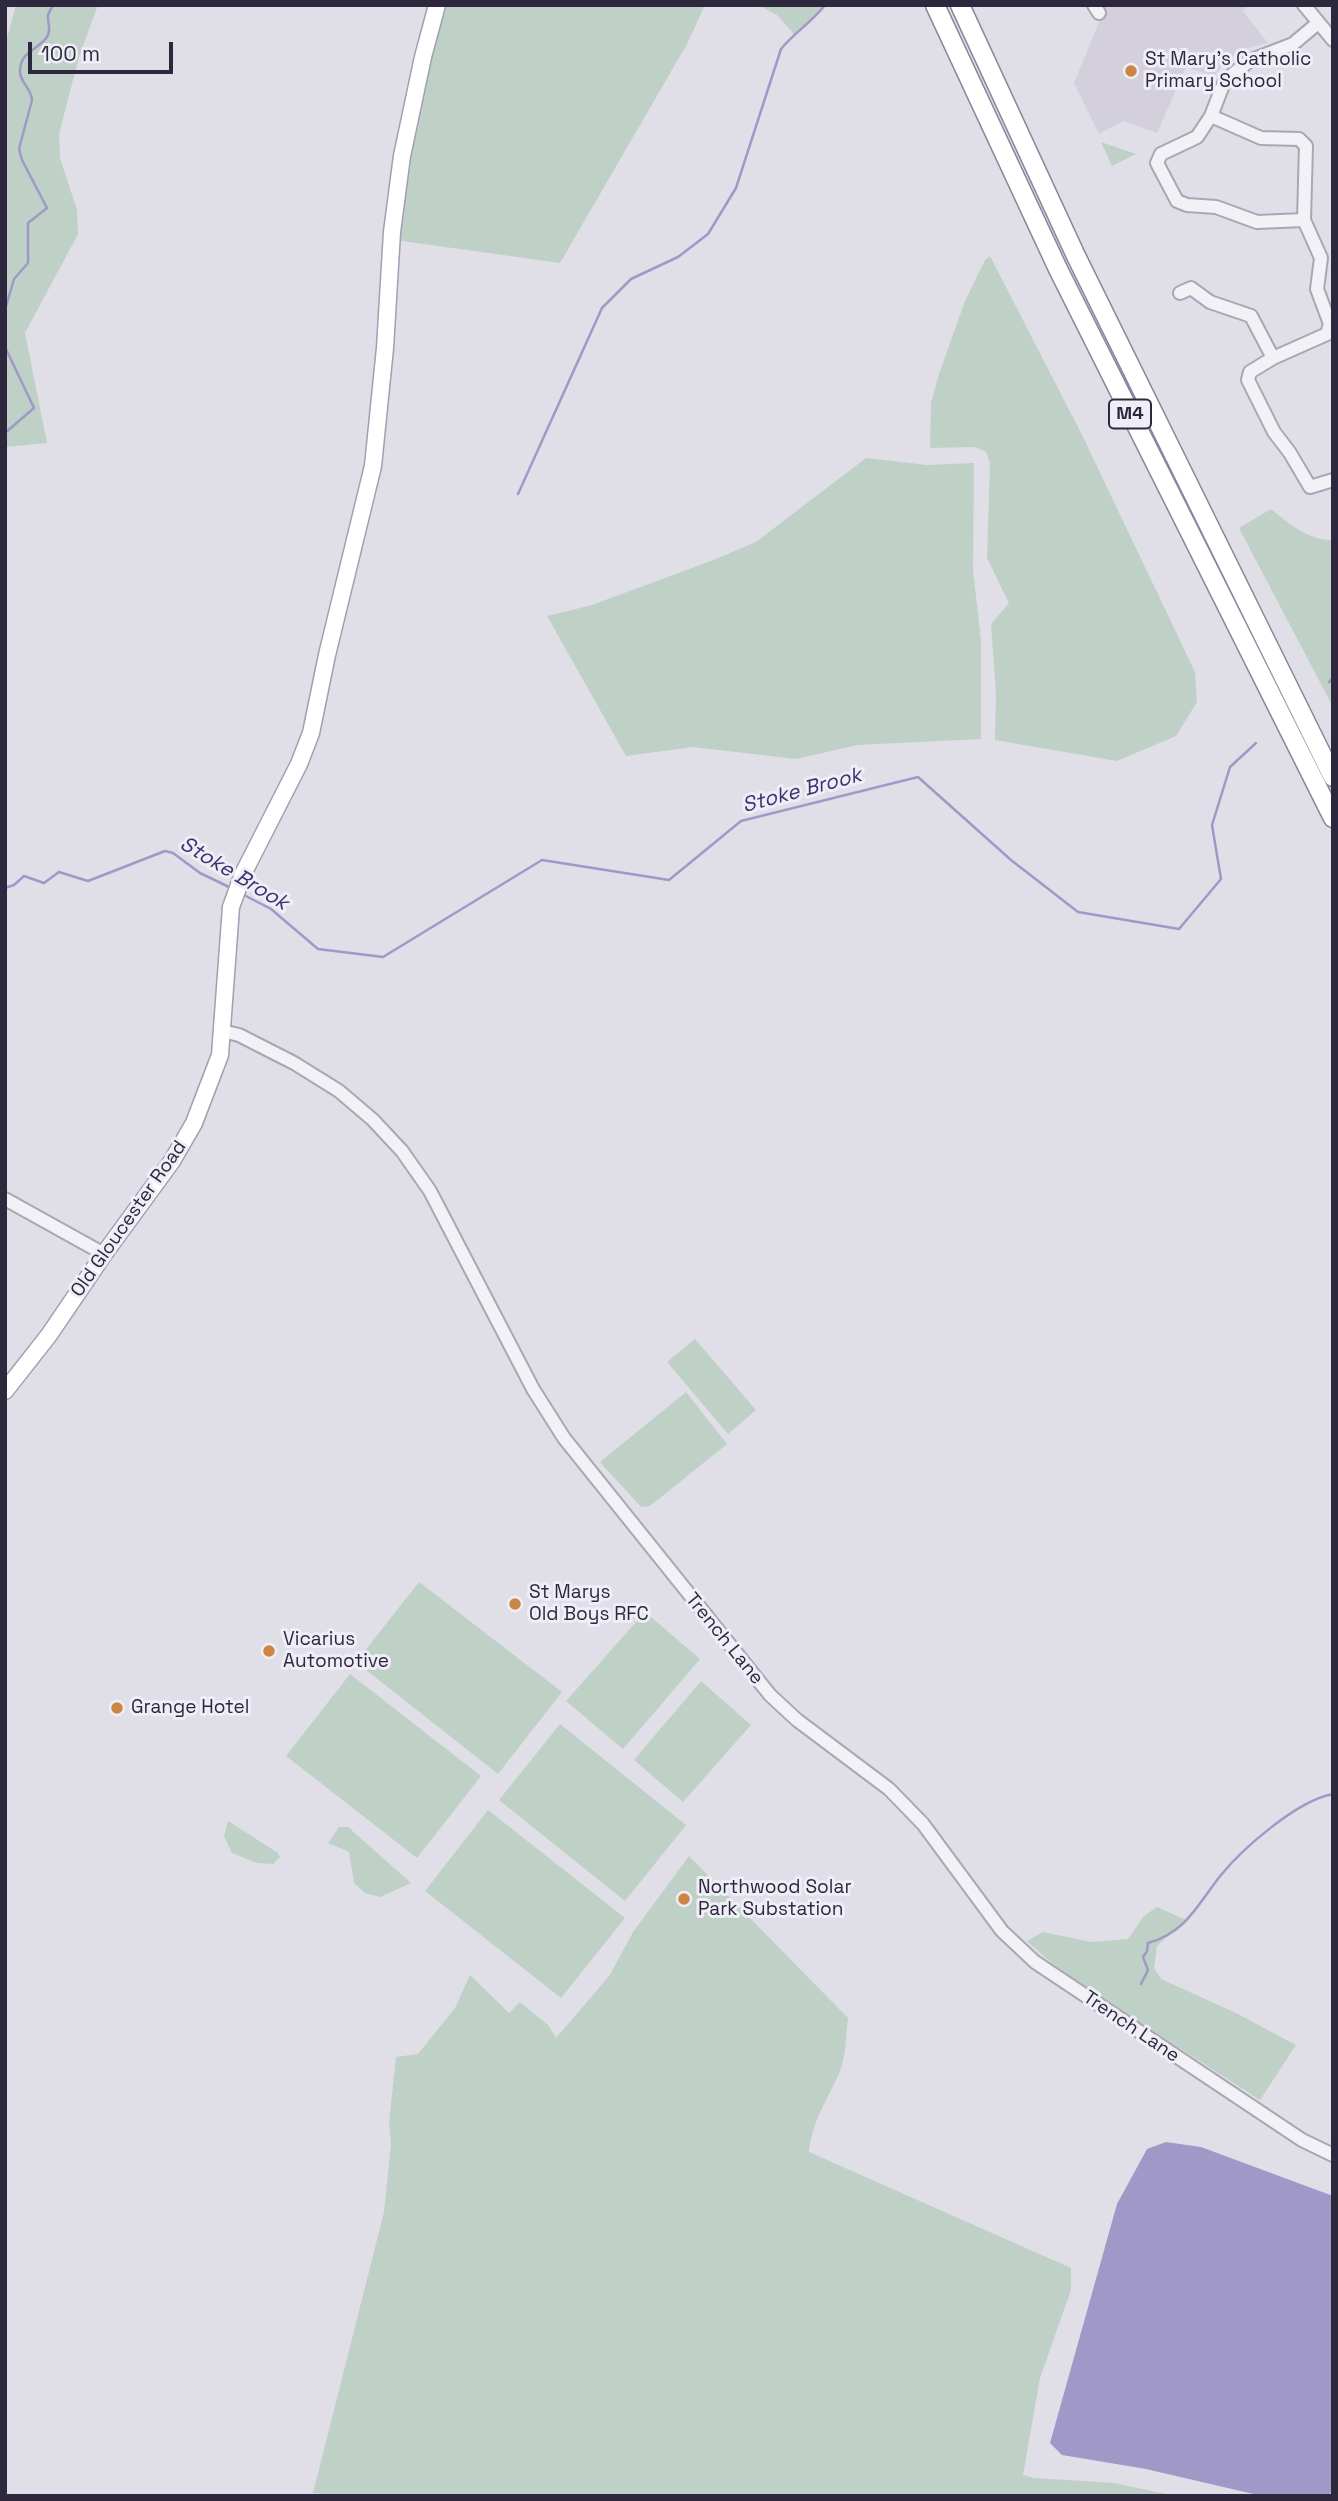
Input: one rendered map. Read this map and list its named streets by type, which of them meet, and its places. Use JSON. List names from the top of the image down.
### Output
{
  "streets": {
    "highway": ["M4"],
    "main road": ["Old Gloucester Road"],
    "street": ["Trench Lane"]
  },
  "crossings": [
    ["Old Gloucester Road", "Trench Lane"]
  ],
  "water": ["Stoke Brook"],
  "places": [
    "St Mary's Catholic Primary School",
    "St Marys Old Boys RFC",
    "Vicarius Automotive",
    "Grange Hotel",
    "Northwood Solar Park Substation"
  ],
  "scale_bar": "100 m"
}
